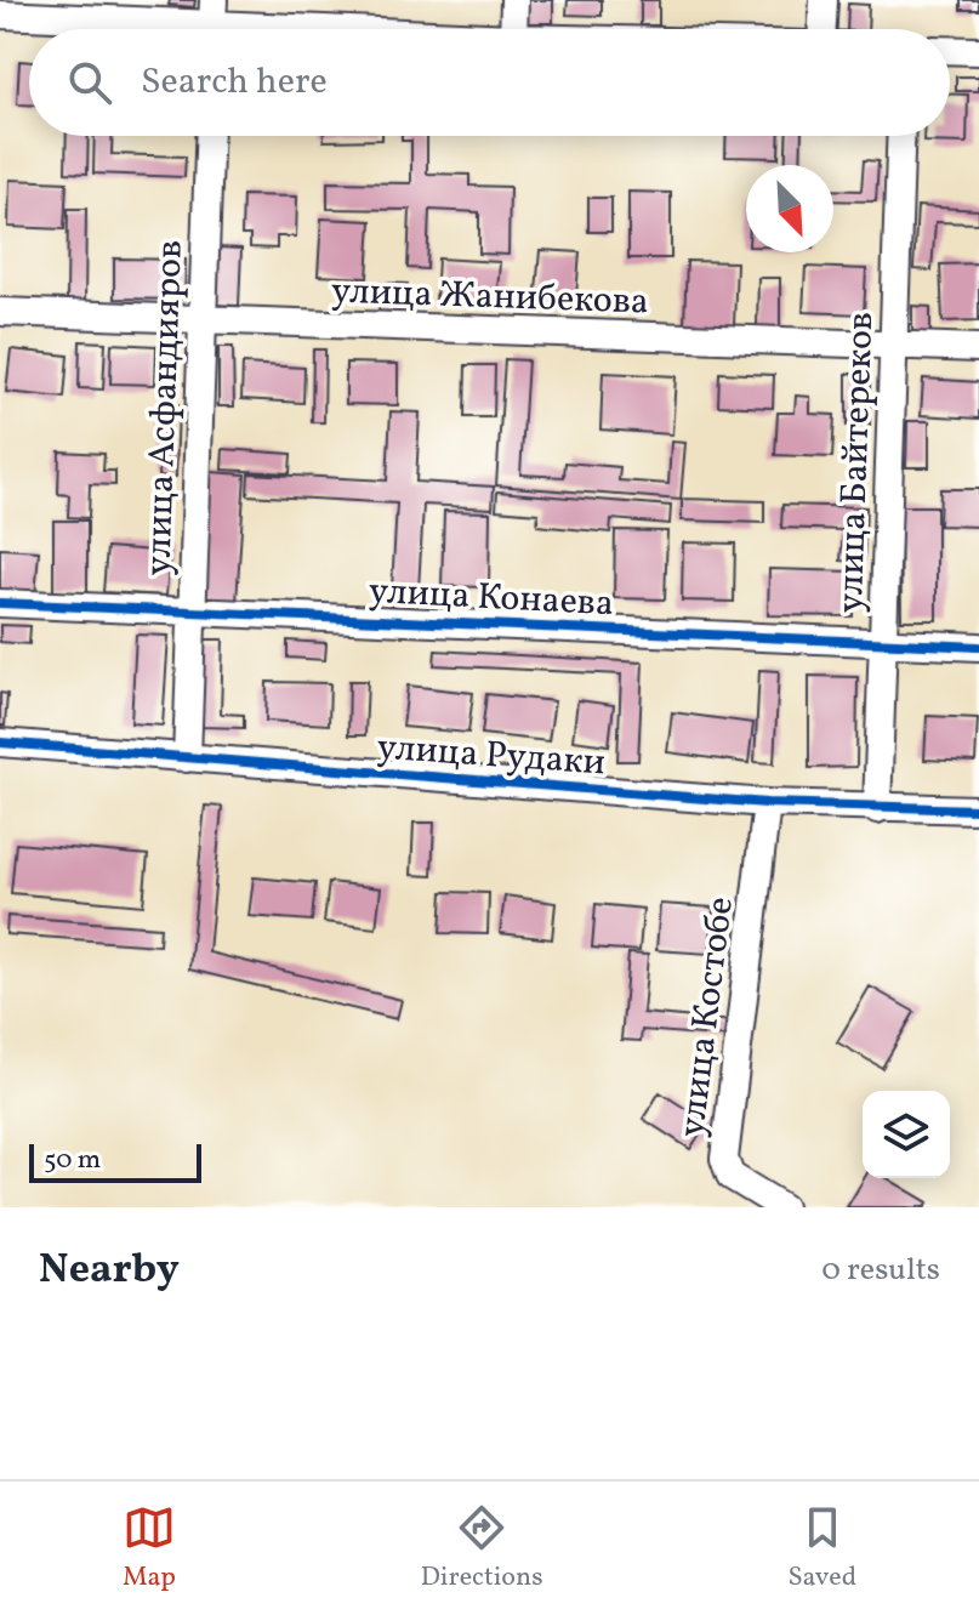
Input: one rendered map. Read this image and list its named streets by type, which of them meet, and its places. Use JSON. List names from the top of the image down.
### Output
{
  "streets": {
    "street": [
      "улица Жанибекова",
      "улица Асфандияров",
      "улица Байтереков",
      "улица Конаева",
      "улица Рудаки",
      "улица Костобе"
    ]
  },
  "crossings": [
    ["улица Жанибекова", "улица Асфандияров"],
    ["улица Жанибекова", "улица Байтереков"],
    ["улица Асфандияров", "улица Конаева"],
    ["улица Асфандияров", "улица Рудаки"],
    ["улица Байтереков", "улица Конаева"],
    ["улица Байтереков", "улица Рудаки"],
    ["улица Рудаки", "улица Костобе"]
  ],
  "scale_bar": "50 m",
  "north": "bottom right",
  "page": {
    "search": "Search here",
    "scale": "50 m",
    "heading": ["Nearby", "0 results"],
    "nav": ["Map", "Directions", "Saved"]
  }
}
